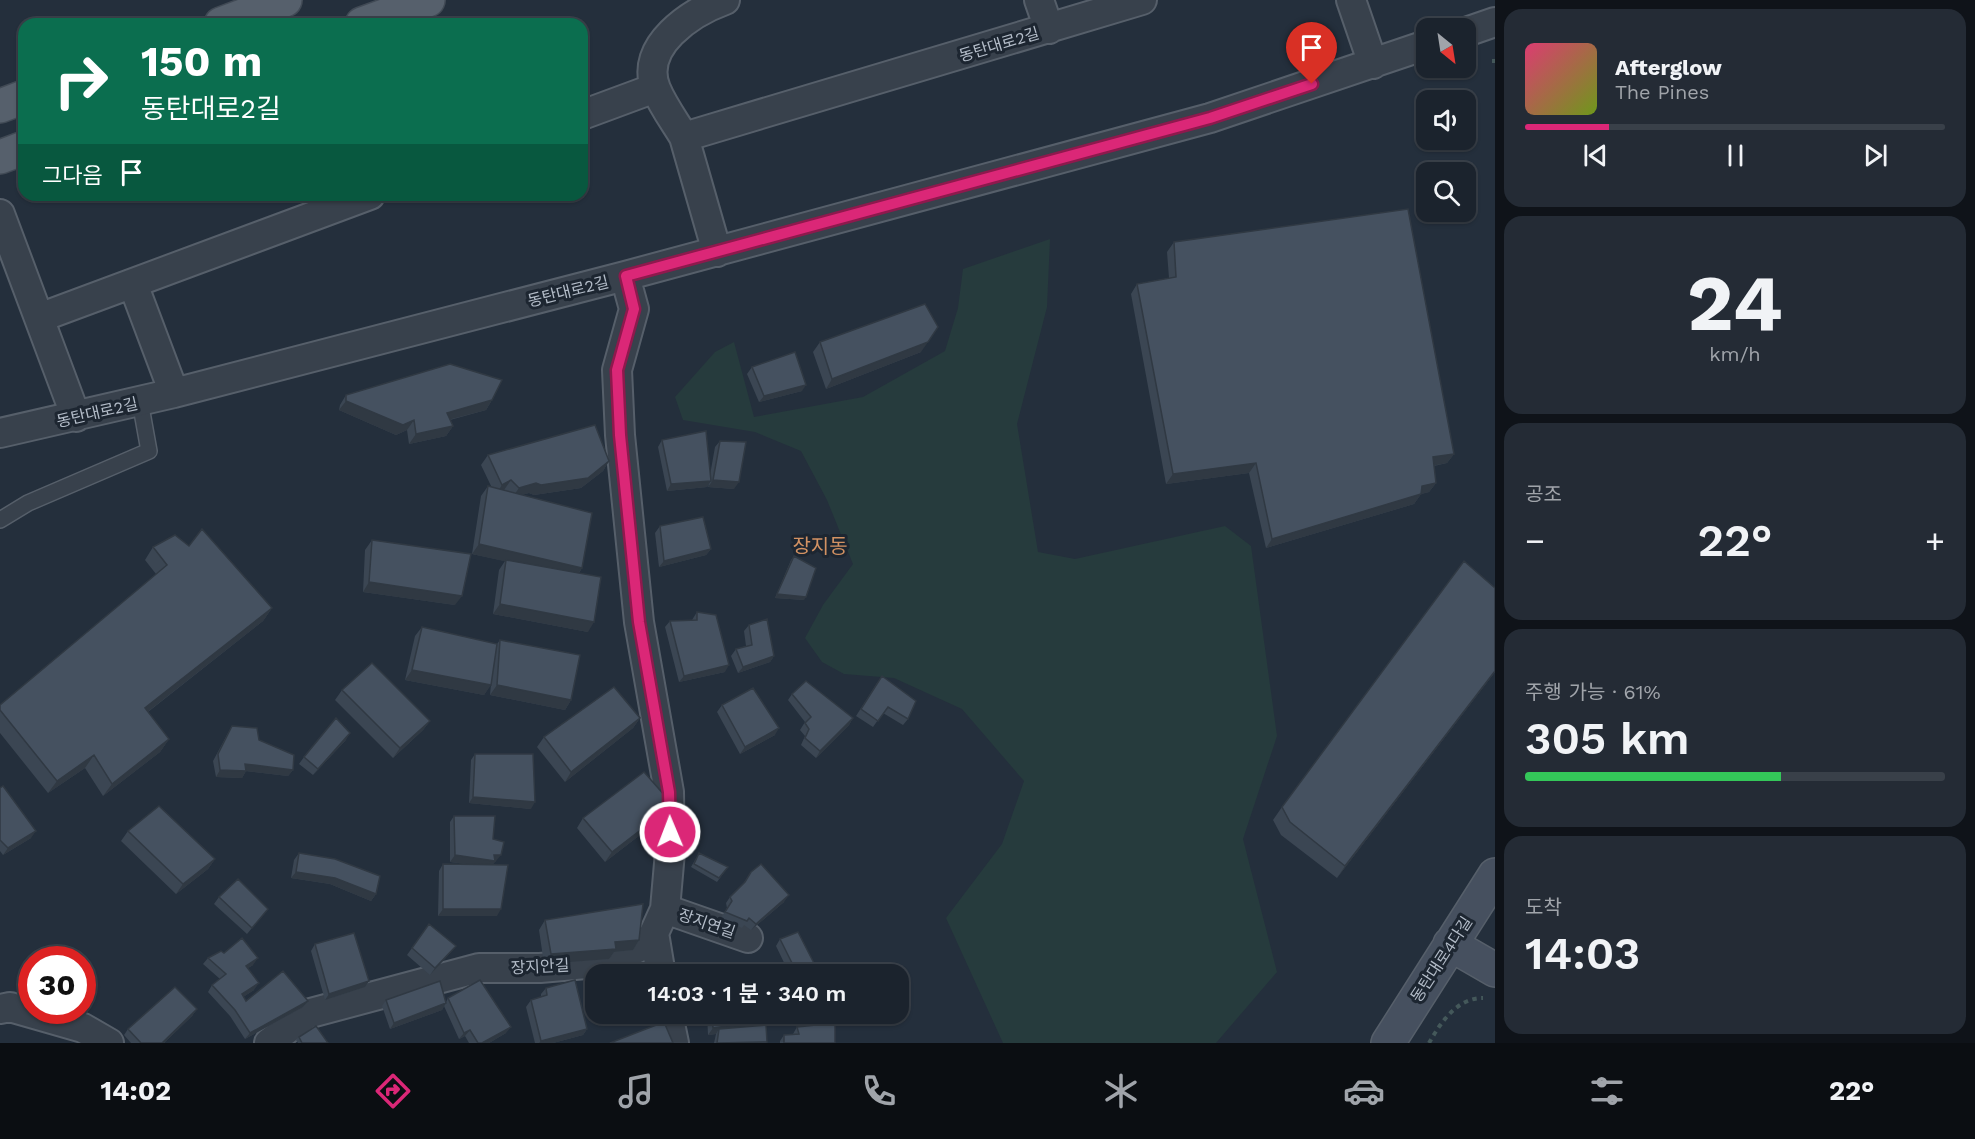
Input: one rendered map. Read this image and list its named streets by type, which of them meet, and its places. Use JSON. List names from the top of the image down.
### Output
{
  "streets": {
    "street": [
      "동탄대로2길",
      "장지연길",
      "동탄대로4다길",
      "장지안길"
    ]
  },
  "crossings": [
    ["장지연길", "장지안길"]
  ],
  "districts": ["장지동"],
  "north": "bottom right",
  "page": {
    "turn": ["150 m", "동탄대로2길"],
    "song": ["Afterglow", "The Pines"],
    "then": "그다음",
    "tile": [
      ["24", "km/h"],
      "공조",
      ["주행 가능 · 61%", "305 km"],
      ["도착", "14:03"]
    ],
    "heat": ["−", "22°", "+"],
    "limit": "30",
    "trip": "14:03 · 1 분 · 340 m",
    "tabs": ["14:02", "22°"]
  }
}
